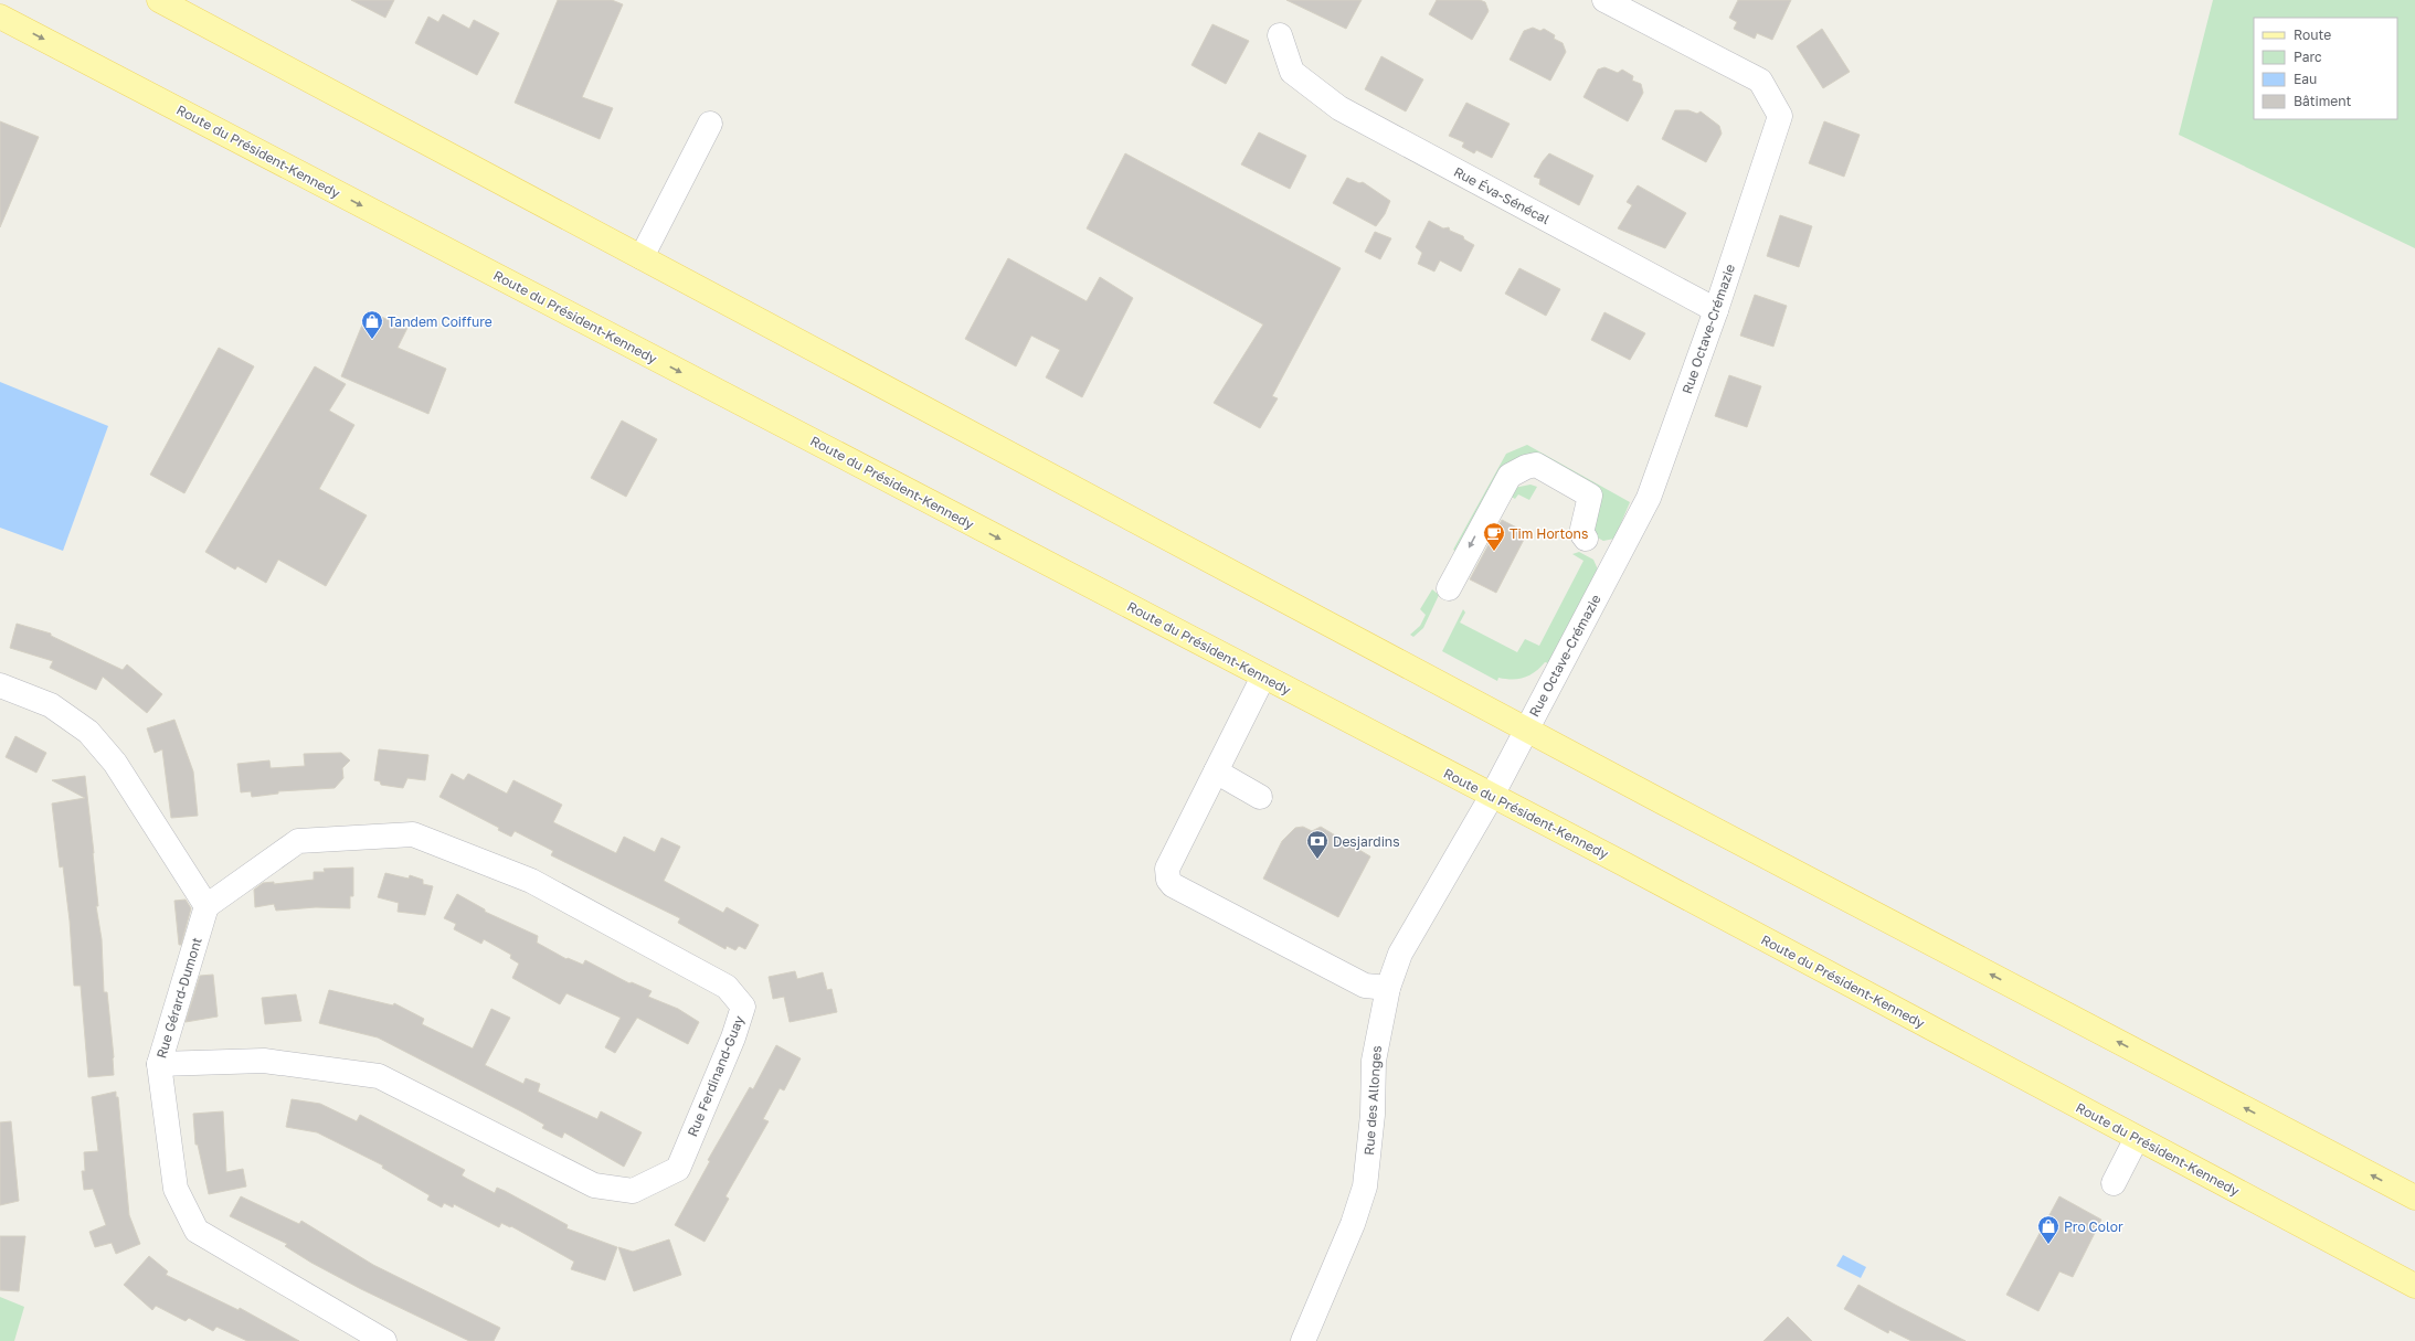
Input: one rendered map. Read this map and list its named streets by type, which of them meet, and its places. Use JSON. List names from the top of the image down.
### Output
{
  "streets": {
    "main road": ["Route du Président-Kennedy"],
    "street": [
      "Rue Éva-Sénécal",
      "Rue Octave-Crémazie",
      "Rue Gérard-Dumont",
      "Rue Ferdinand-Guay",
      "Rue des Allonges"
    ]
  },
  "crossings": [
    ["Route du Président-Kennedy", "Rue Octave-Crémazie"],
    ["Route du Président-Kennedy", "Rue des Allonges"],
    ["Rue Éva-Sénécal", "Rue Octave-Crémazie"],
    ["Rue Octave-Crémazie", "Rue des Allonges"],
    ["Rue Gérard-Dumont", "Rue Ferdinand-Guay"]
  ],
  "places": {
    "shop": ["Tandem Coiffure", "Pro Color"],
    "cafe": ["Tim Hortons"],
    "bank": ["Desjardins"]
  },
  "legend": [
    "Route",
    "Parc",
    "Eau",
    "Bâtiment"
  ]
}
